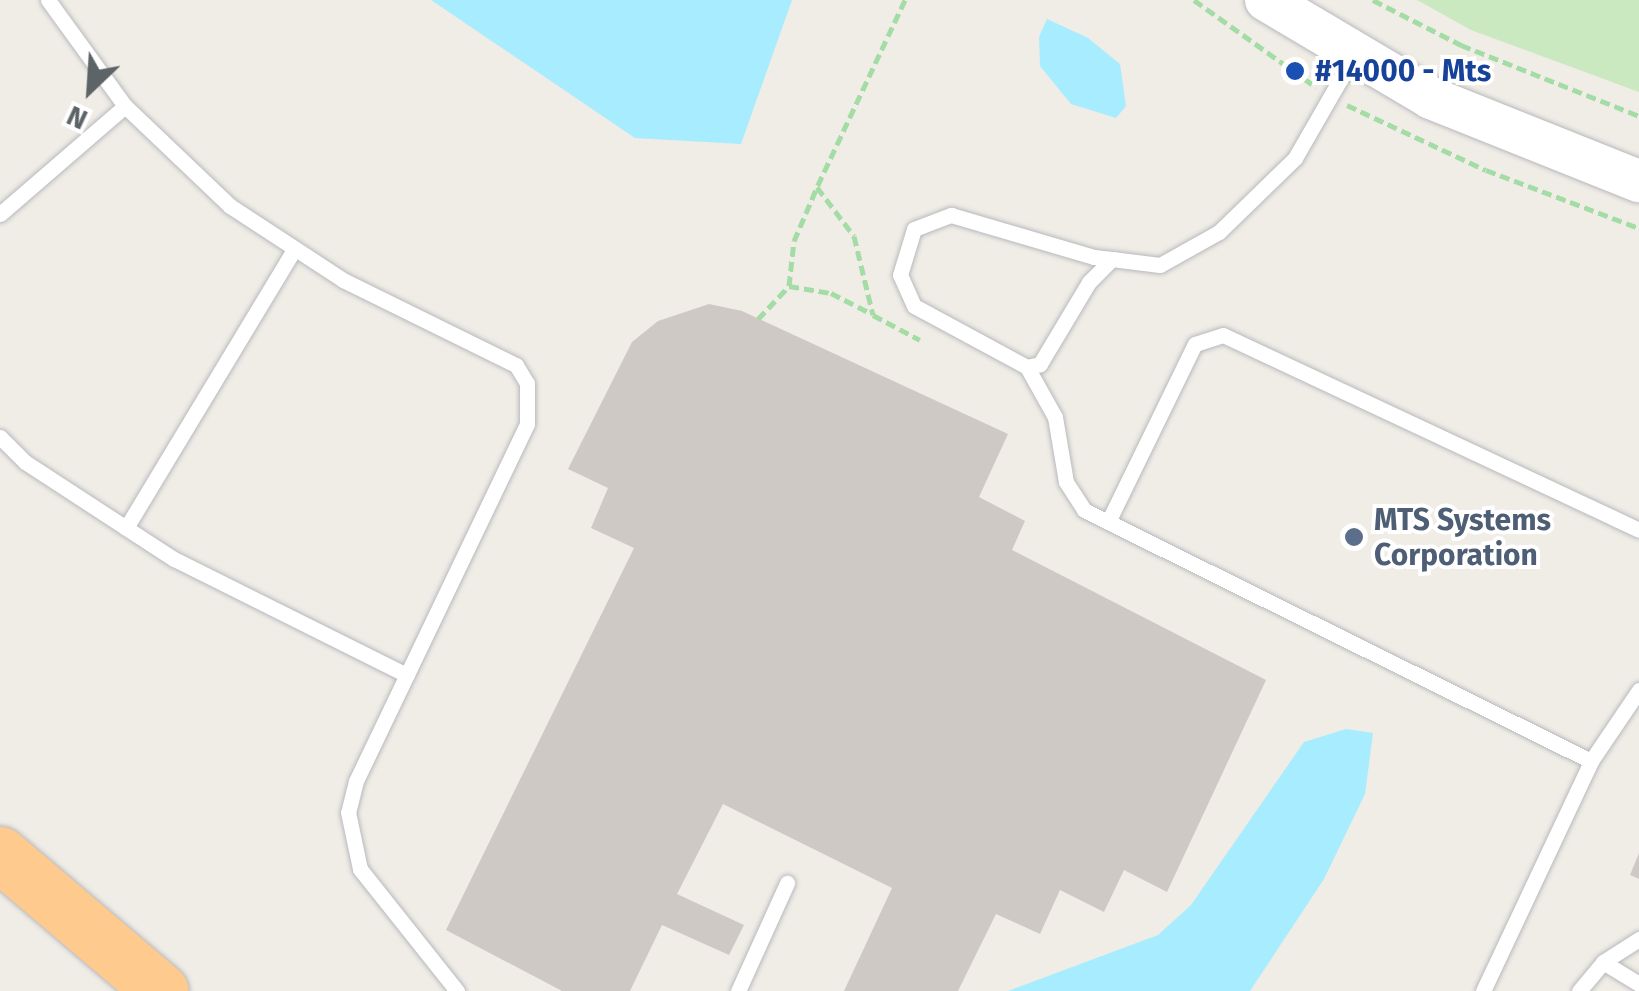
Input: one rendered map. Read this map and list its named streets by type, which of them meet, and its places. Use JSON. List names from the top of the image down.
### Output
{
  "places": ["#14000 - Mts", "MTS Systems Corporation"],
  "north": "bottom left"
}
